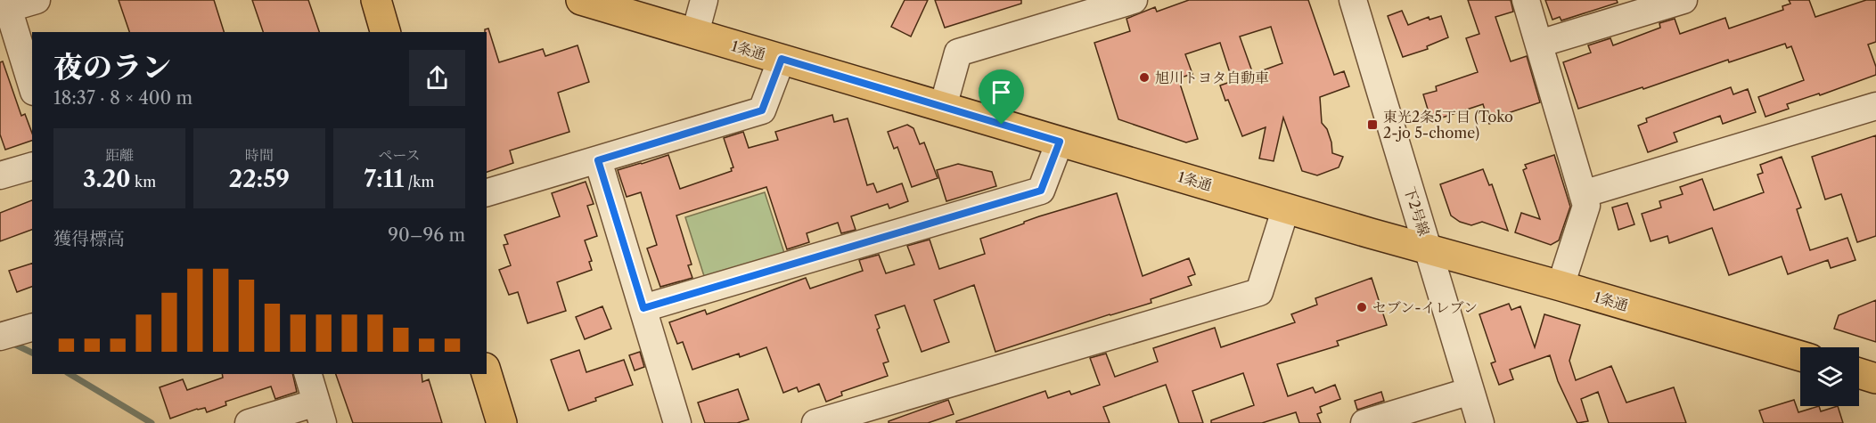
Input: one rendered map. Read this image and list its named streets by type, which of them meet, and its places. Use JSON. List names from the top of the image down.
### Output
{
  "streets": {
    "main road": ["1条通"],
    "street": ["下2号線"]
  },
  "crossings": [
    ["1条通", "下2号線"]
  ],
  "places": {
    "other": ["旭川トヨタ自動車", "セブン-イレブン"],
    "transit": ["東光2条5丁目 (Toko 2-jo 5-chome)"]
  },
  "page": {
    "heading": ["夜のラン", "18:37 · 8 × 400 m"],
    "stats": [
      ["距離", "3.20 km"],
      ["時間", "22:59"],
      ["ペース", "7:11 /km"]
    ],
    "chart": ["獲得標高", "90–96 m"]
  }
}
